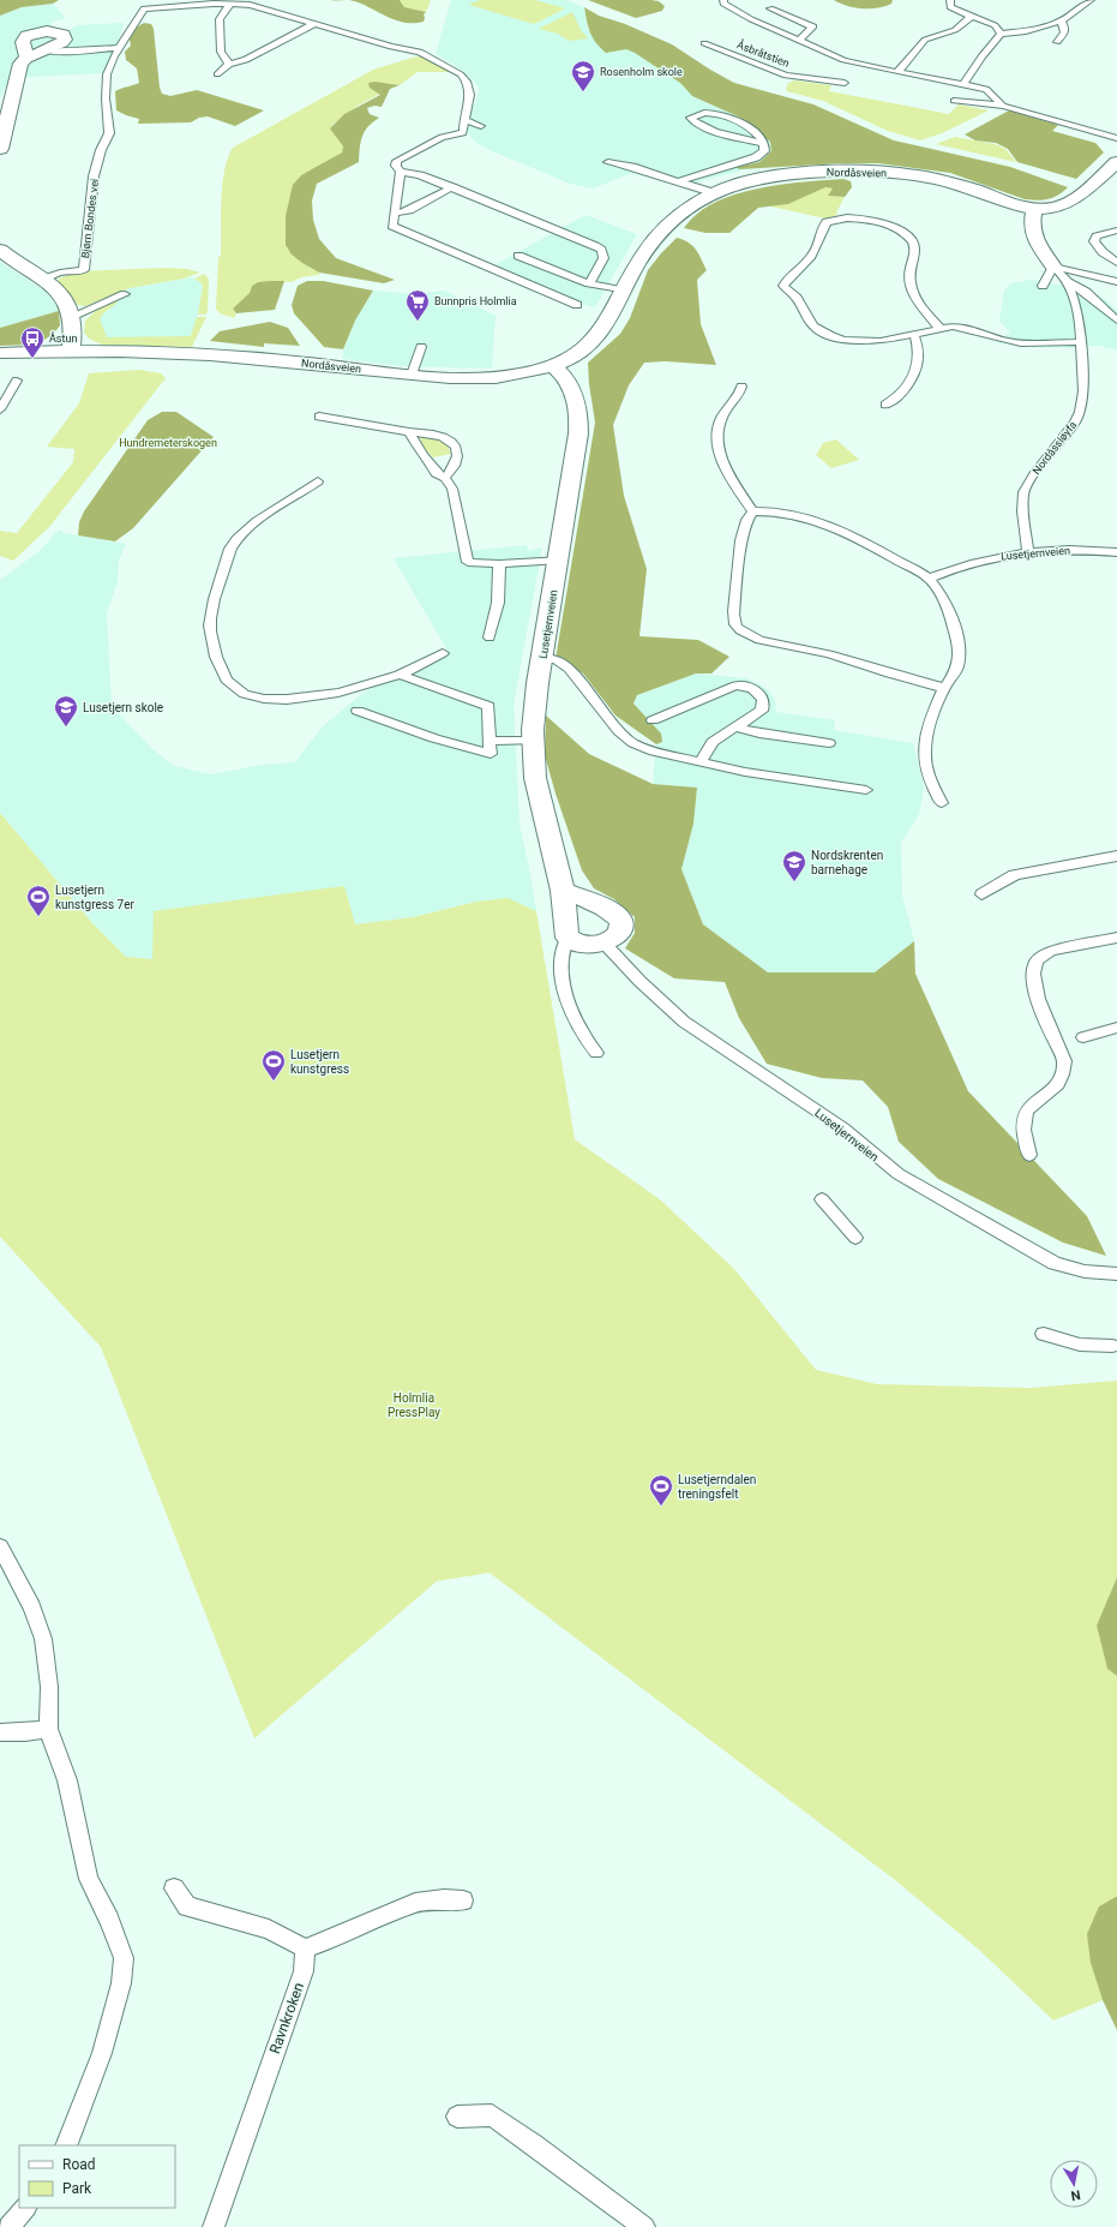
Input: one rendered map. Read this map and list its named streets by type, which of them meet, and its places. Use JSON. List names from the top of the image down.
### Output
{
  "streets": {
    "street": ["Nordåsveien", "Nordåssløyfa", "Lusetjernveien"],
    "lane": ["Åsbråtstien", "Bjørn Bondes vei", "Ravnkroken"]
  },
  "crossings": [
    ["Nordåsveien", "Nordåssløyfa"],
    ["Nordåsveien", "Lusetjernveien"],
    ["Nordåssløyfa", "Lusetjernveien"]
  ],
  "parks": ["Hundremeterskogen", "Holmlia PressPlay"],
  "places": {
    "school or university": ["Rosenholm skole", "Lusetjern skole", "Nordskrenten barnehage"],
    "supermarket": ["Bunnpris Holmlia"],
    "bus stop": ["Åstun"],
    "sports": ["Lusetjern kunstgress 7er", "Lusetjern kunstgress", "Lusetjerndalen treningsfelt"]
  },
  "legend": ["Road", "Park"],
  "north": "bottom"
}
